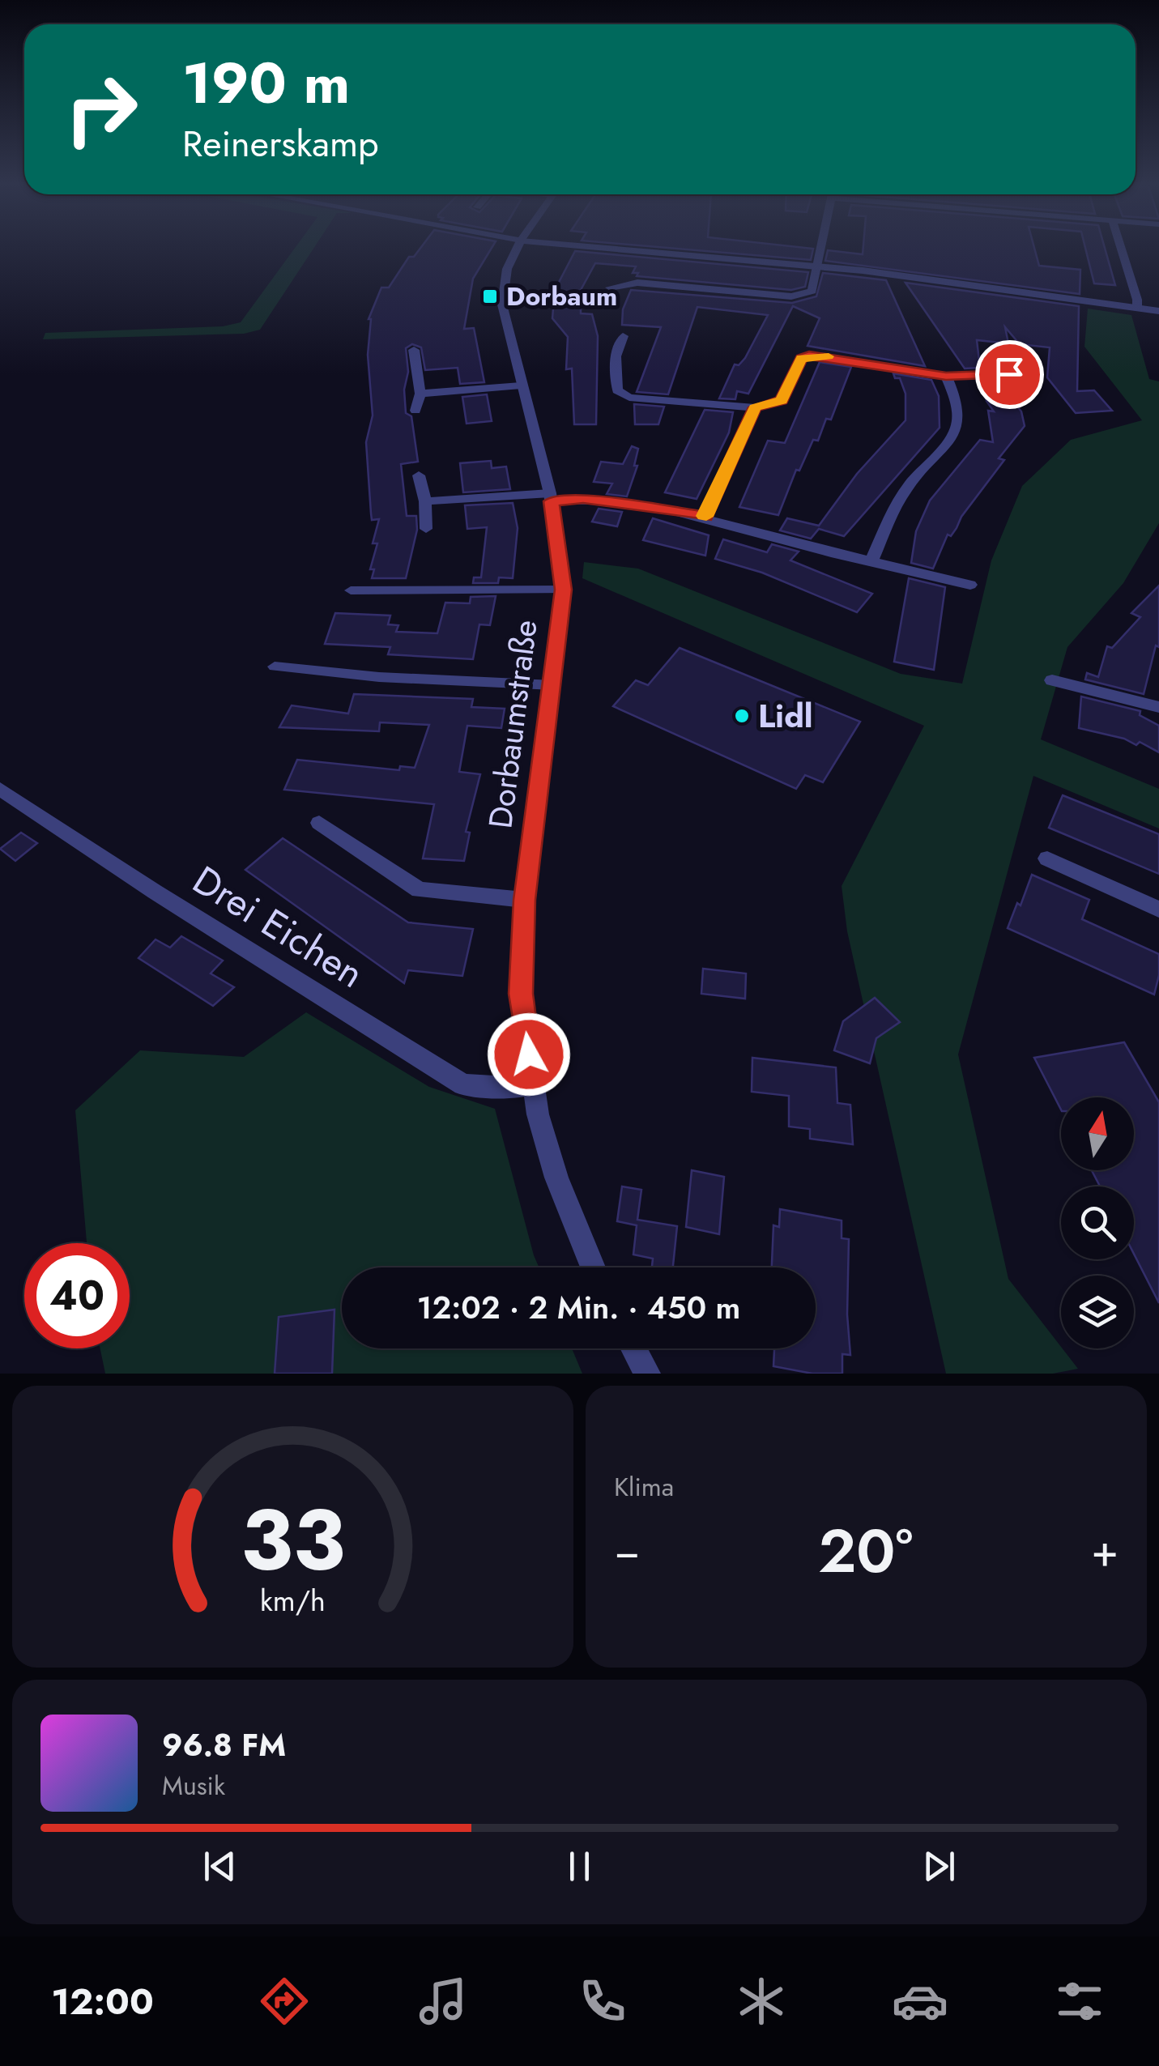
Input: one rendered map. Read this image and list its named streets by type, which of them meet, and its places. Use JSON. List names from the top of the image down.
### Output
{
  "streets": {
    "street": ["Dorbaumstraße", "Drei Eichen"]
  },
  "crossings": [
    ["Dorbaumstraße", "Drei Eichen"]
  ],
  "places": {
    "transit": ["Dorbaum"],
    "other": ["Lidl"]
  },
  "north": "top",
  "page": {
    "turn": ["190 m", "Reinerskamp"],
    "limit": "40",
    "trip": "12:02 · 2 Min. · 450 m",
    "tile": "Klima",
    "heat": ["−", "20°", "+"],
    "song": ["96.8 FM", "Musik"],
    "tabs": "12:00",
    "gauge": ["33", "km/h"]
  }
}
